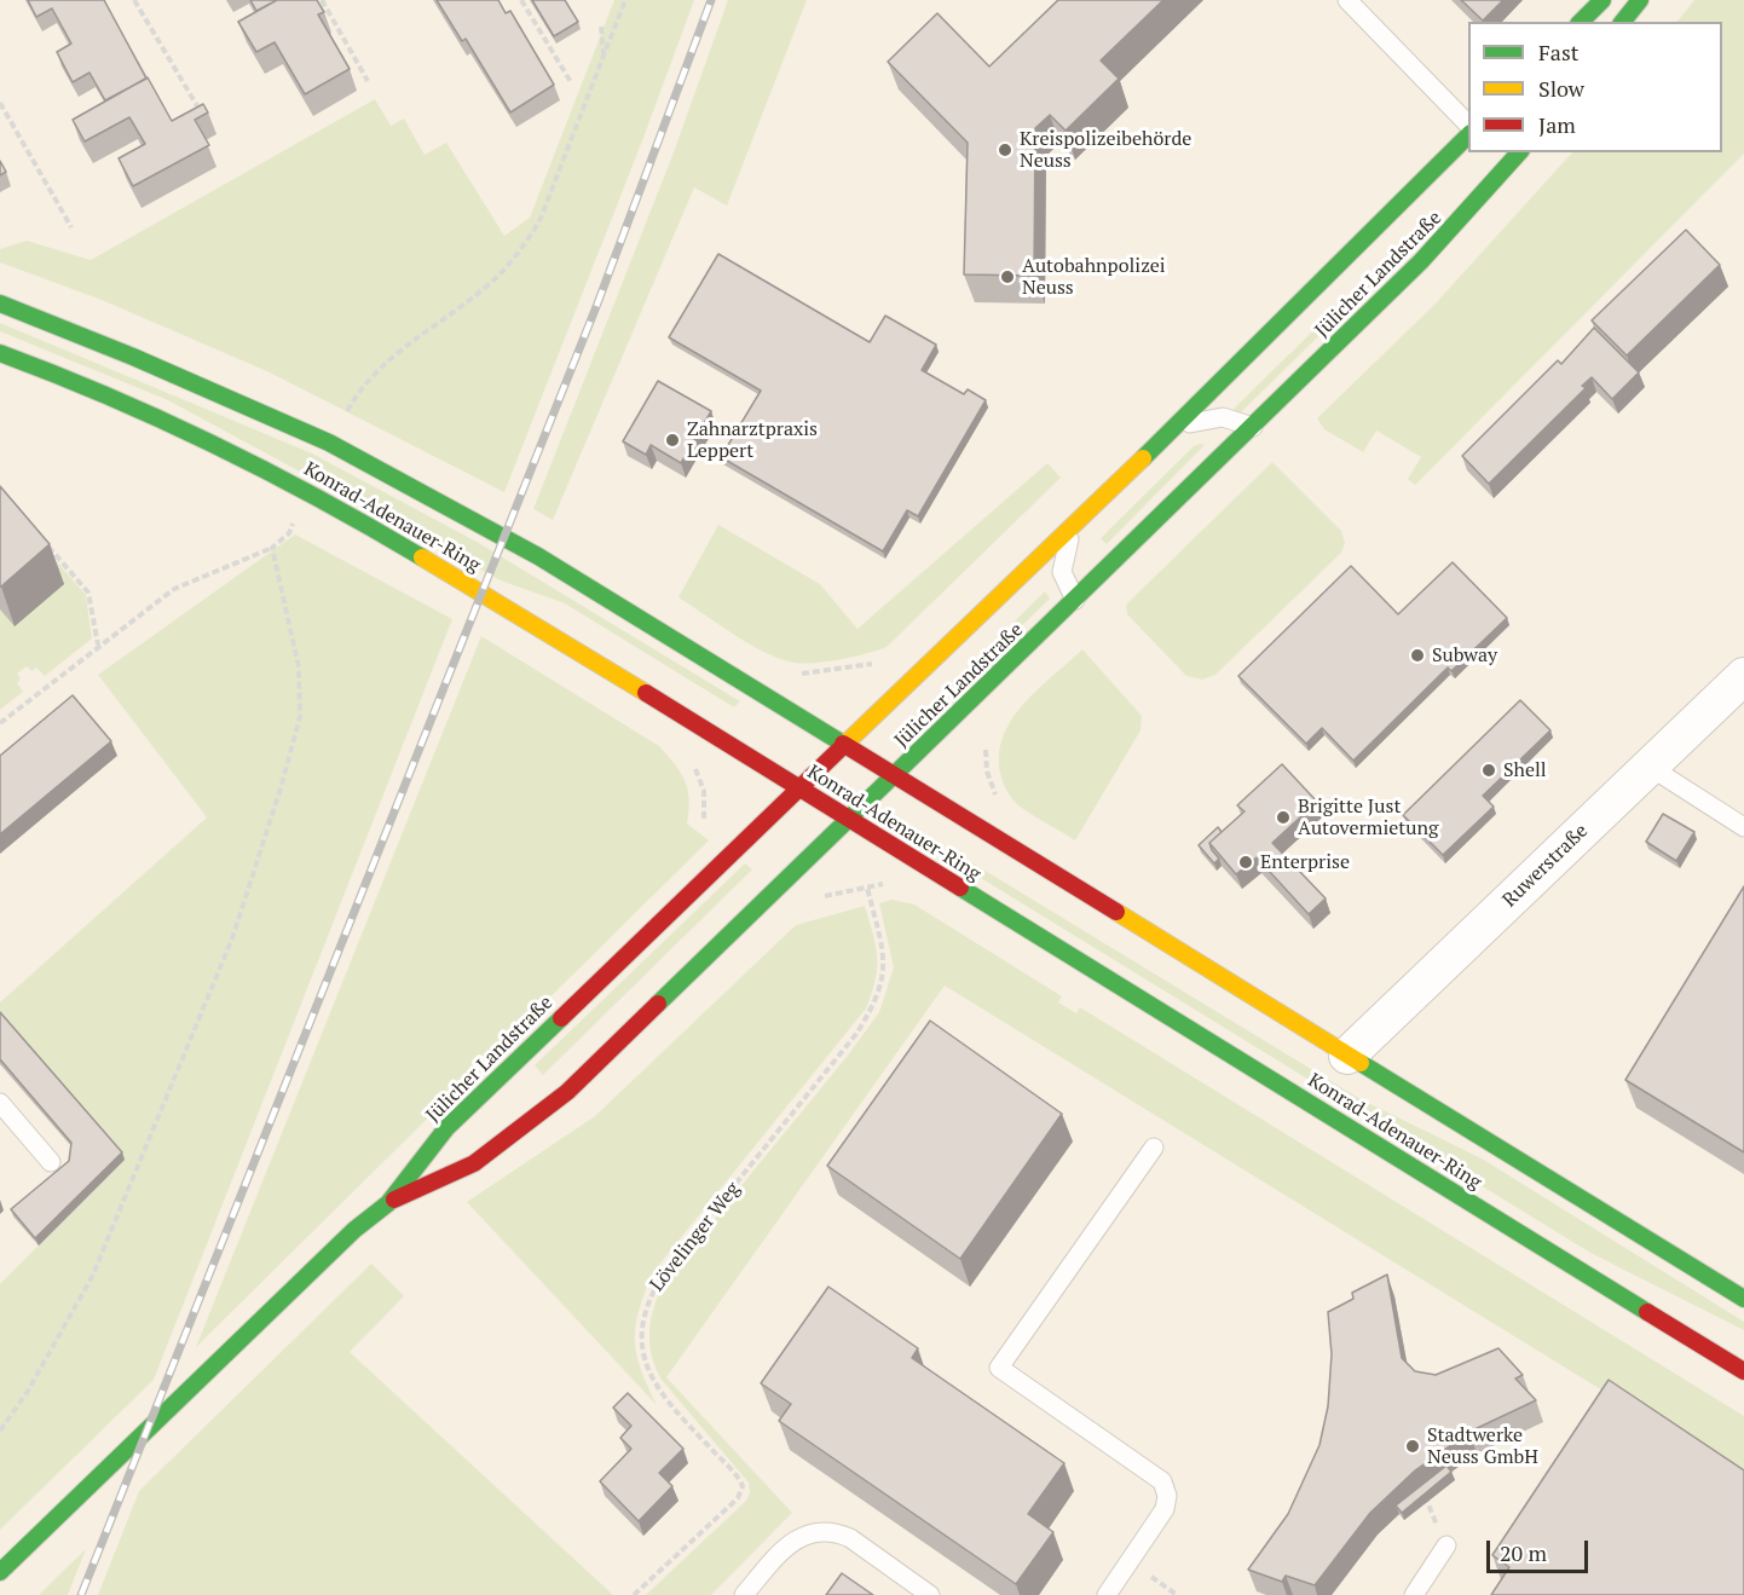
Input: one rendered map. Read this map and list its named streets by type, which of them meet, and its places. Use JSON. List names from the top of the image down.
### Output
{
  "streets": {
    "main road": ["Jülicher Landstraße", "Konrad-Adenauer-Ring"],
    "street": ["Ruwerstraße"],
    "path": ["Lövelinger Weg"]
  },
  "crossings": [
    ["Jülicher Landstraße", "Konrad-Adenauer-Ring"],
    ["Konrad-Adenauer-Ring", "Ruwerstraße"]
  ],
  "places": [
    "Kreispolizeibehörde Neuss",
    "Autobahnpolizei Neuss",
    "Zahnarztpraxis Leppert",
    "Subway",
    "Shell",
    "Brigitte Just Autovermietung",
    "Enterprise",
    "Stadtwerke Neuss GmbH"
  ],
  "legend": ["Fast", "Slow", "Jam"],
  "scale_bar": "20 m"
}
